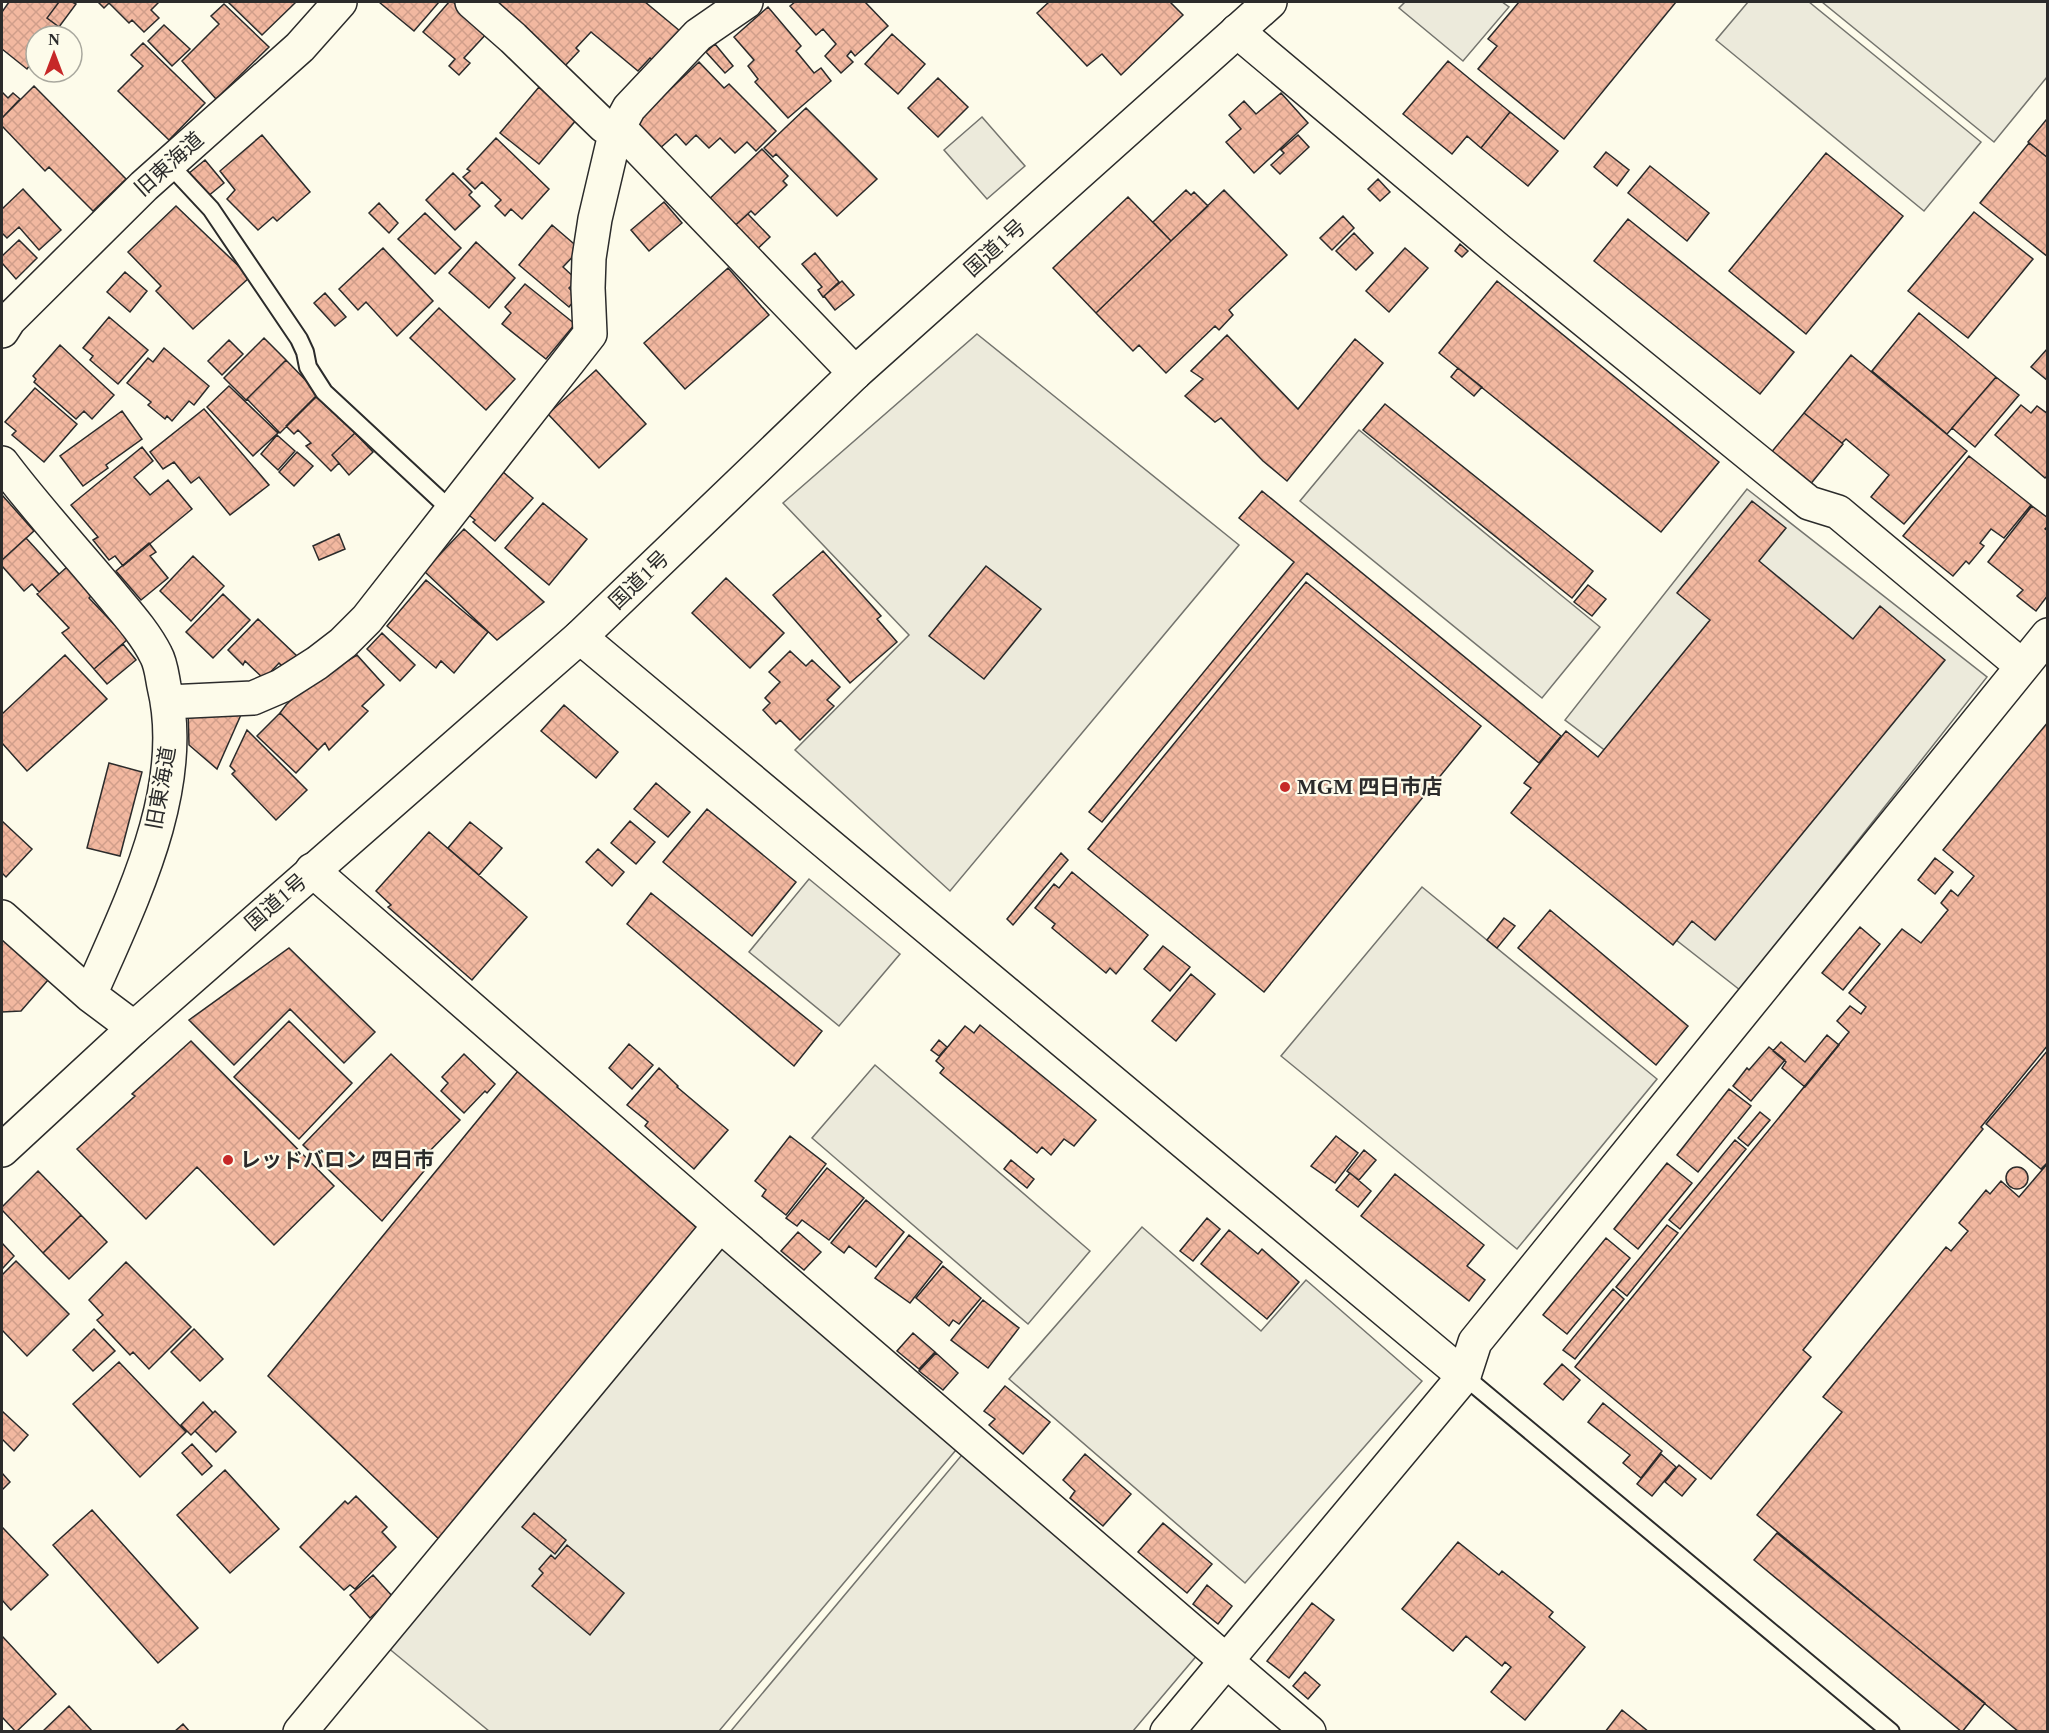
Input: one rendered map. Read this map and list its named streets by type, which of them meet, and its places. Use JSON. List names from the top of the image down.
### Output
{
  "streets": {
    "main road": ["旧東海道", "国道1号"]
  },
  "places": ["MGM 四日市店", "レッドバロン 四日市"],
  "north": "top"
}
